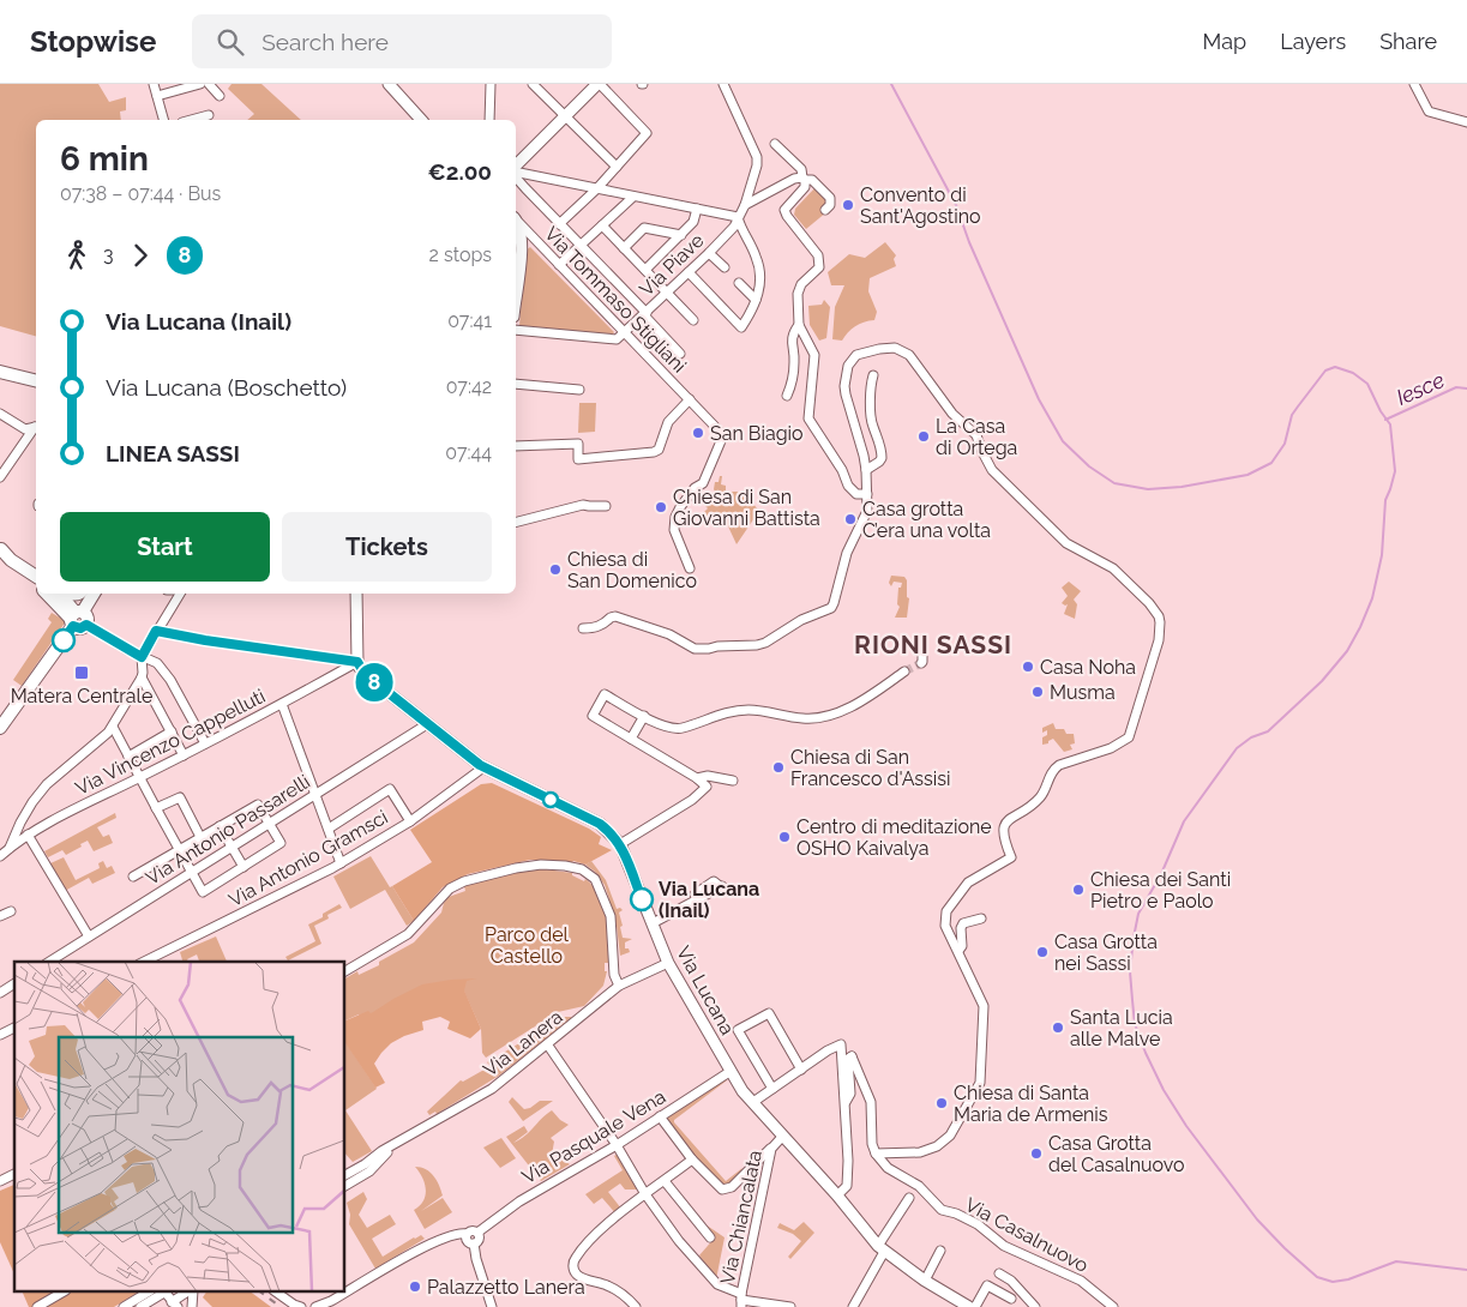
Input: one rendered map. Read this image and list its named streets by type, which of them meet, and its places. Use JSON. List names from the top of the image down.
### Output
{
  "streets": {
    "street": [
      "Via Piave",
      "Via Tommaso Stigliani",
      "Via Vincenzo Cappelluti",
      "Via Antonio Passarelli",
      "Via Antonio Gramsci",
      "Via Lucana",
      "Via Lanera",
      "Via Pasquale Vena",
      "Via Chiancalata",
      "Via Casalnuovo"
    ]
  },
  "crossings": [
    ["Via Piave", "Via Tommaso Stigliani"],
    ["Via Vincenzo Cappelluti", "Via Lucana"],
    ["Via Antonio Passarelli", "Via Lucana"],
    ["Via Antonio Gramsci", "Via Lucana"],
    ["Via Lucana", "Via Lanera"],
    ["Via Lucana", "Via Pasquale Vena"],
    ["Via Lucana", "Via Chiancalata"]
  ],
  "districts": ["RIONI SASSI"],
  "water": ["Iesce"],
  "parks": ["Parco del Castello"],
  "places": {
    "other": [
      "Convento di Sant'Agostino",
      "San Biagio",
      "La Casa di Ortega",
      "Chiesa di San Giovanni Battista",
      "Casa grotta C’era una volta",
      "Chiesa di San Domenico",
      "Casa Noha",
      "Musma",
      "Chiesa di San Francesco d'Assisi",
      "Centro di meditazione OSHO Kaivalya",
      "Chiesa dei Santi Pietro e Paolo",
      "Via Lucana (Inail)",
      "Casa Grotta nei Sassi",
      "Santa Lucia alle Malve",
      "Chiesa di Santa Maria de Armenis",
      "Casa Grotta del Casalnuovo",
      "Palazzetto Lanera"
    ],
    "transit": ["Matera Centrale"]
  },
  "lines": ["bus line 8"],
  "page": {
    "header": "Stopwise",
    "search": "Search here",
    "nav": ["Map", "Layers", "Share"],
    "on_map": "8",
    "heading": ["6 min", "07:38 – 07:44 · Bus", "€2.00"],
    "legs": ["3", "8", "2 stops"],
    "list": [
      {
        "name": "Via Lucana (Inail)",
        "value": "07:41"
      },
      {
        "name": "Via Lucana (Boschetto)",
        "value": "07:42"
      },
      {
        "name": "LINEA SASSI",
        "value": "07:44"
      }
    ],
    "buttons": ["Start", "Tickets"]
  }
}
